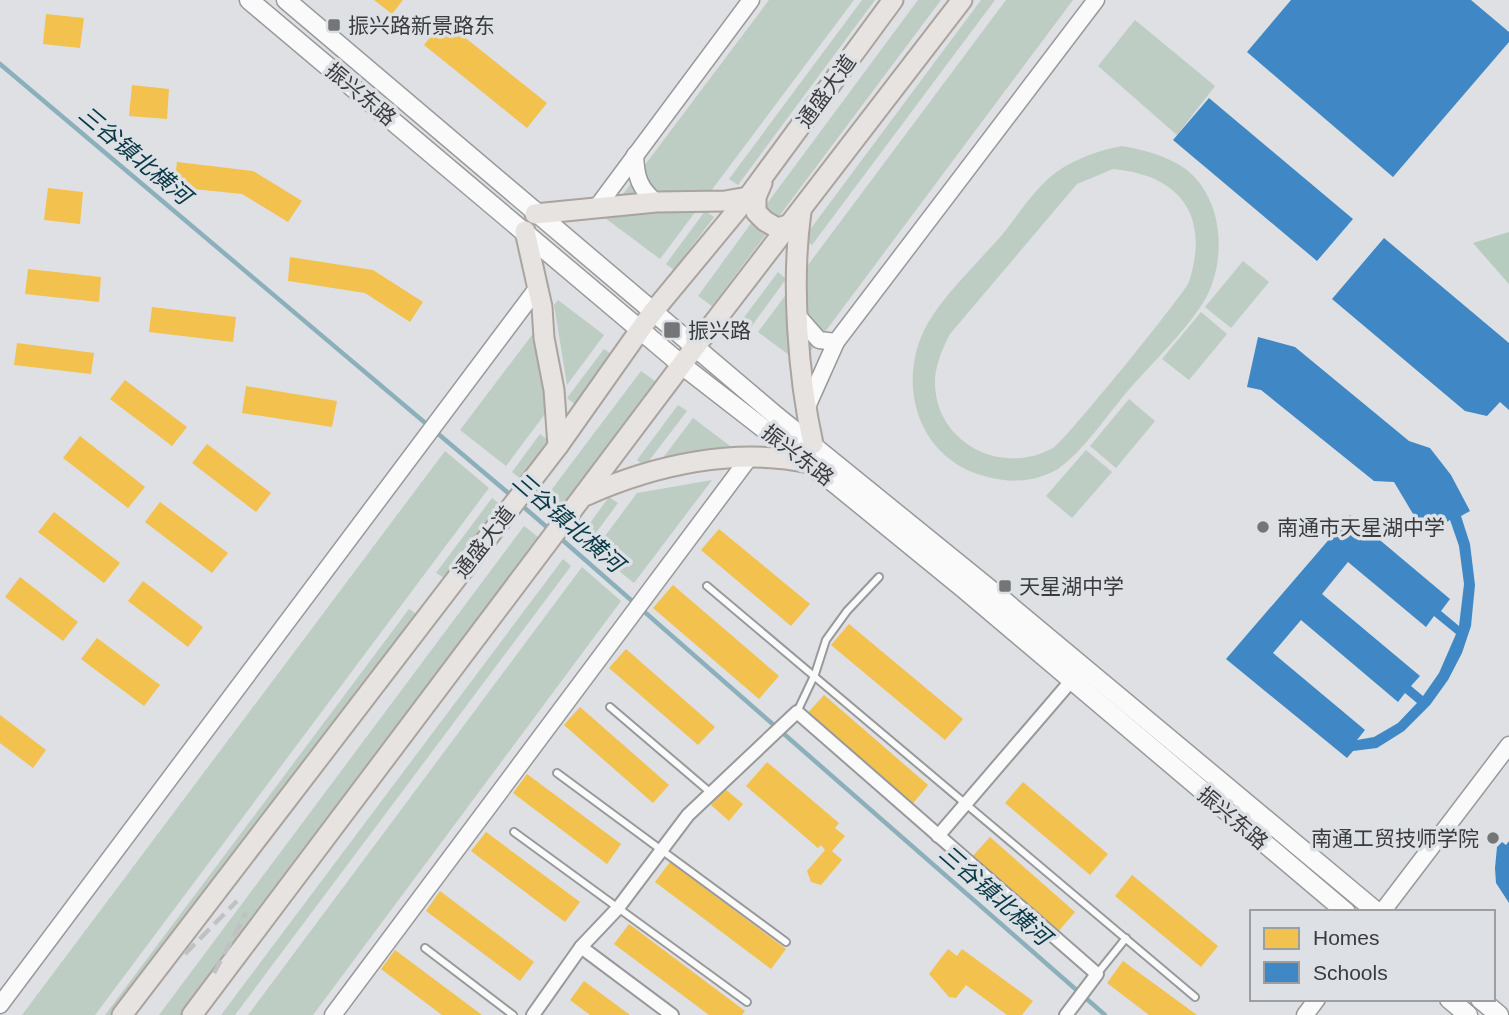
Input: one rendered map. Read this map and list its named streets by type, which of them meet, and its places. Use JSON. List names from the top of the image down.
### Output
{
  "streets": {
    "main road": ["通盛大道", "振兴东路"]
  },
  "crossings": [
    ["通盛大道", "振兴东路"]
  ],
  "water": ["三谷镇北横河"],
  "places": {
    "transit": ["振兴路新景路东", "振兴路", "天星湖中学"],
    "other": ["南通市天星湖中学", "南通工贸技师学院"]
  },
  "legend": ["Homes", "Schools"]
}
